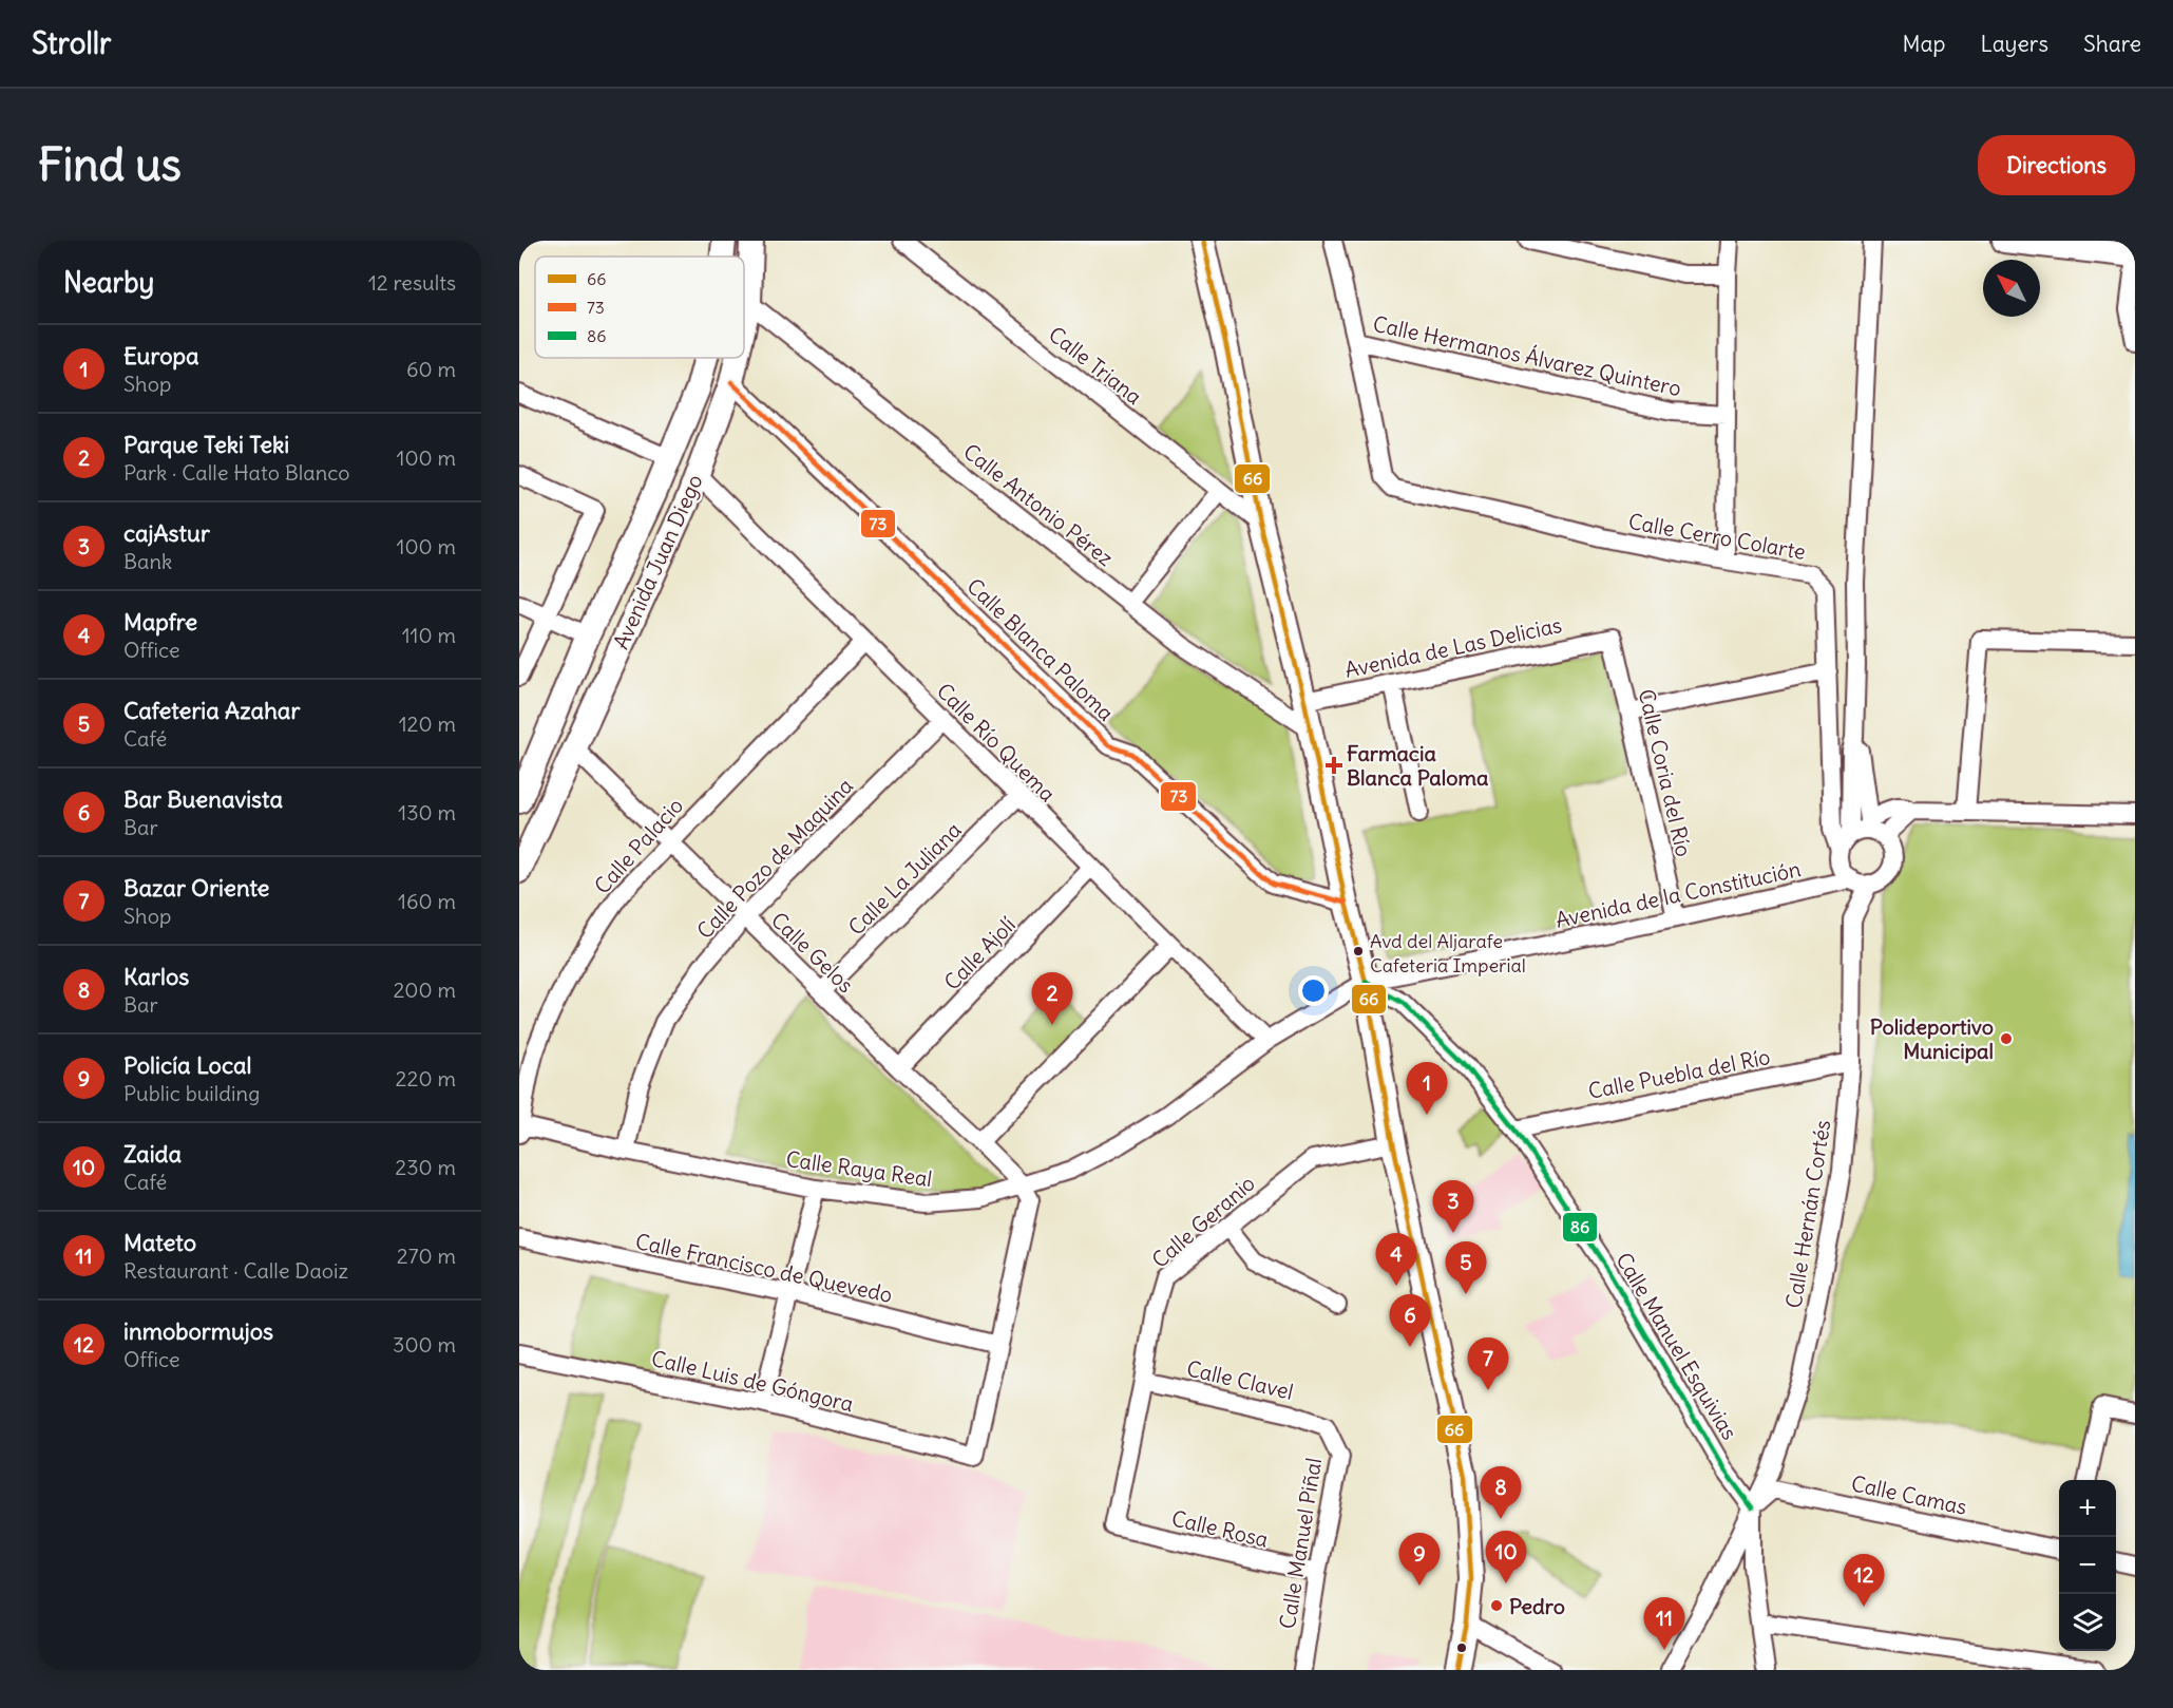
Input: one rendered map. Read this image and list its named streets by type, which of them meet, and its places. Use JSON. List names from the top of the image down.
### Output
{
  "streets": {
    "main road": ["Avenida Juan Diego"],
    "street": [
      "Calle Hermanos Álvarez Quintero",
      "Calle Triana",
      "Calle Antonio Pérez",
      "Calle Cerro Colarte",
      "Avenida de Las Delicias",
      "Calle Blanca Paloma",
      "Calle Río Quema",
      "Calle Coria del Río",
      "Calle Palacio",
      "Calle Pozo de Maquina",
      "Calle La Juliana",
      "Avenida de la Constitución",
      "Calle Gelos",
      "Calle Ajolí",
      "Calle Puebla del Río",
      "Calle Raya Real",
      "Calle Hernán Cortés",
      "Calle Geranio",
      "Calle Francisco de Quevedo",
      "Calle Manuel Esquivias",
      "Calle Clavel",
      "Calle Luis de Góngora",
      "Calle Camas",
      "Calle Rosa",
      "Calle Manuel Piñal"
    ]
  },
  "crossings": [
    ["Calle Hermanos Álvarez Quintero", "Calle Cerro Colarte"],
    ["Calle Antonio Pérez", "Avenida Juan Diego"],
    ["Calle Cerro Colarte", "Avenida de la Constitución"],
    ["Calle Cerro Colarte", "Calle Hernán Cortés"],
    ["Avenida Juan Diego", "Calle Blanca Paloma"],
    ["Avenida Juan Diego", "Calle Río Quema"],
    ["Avenida Juan Diego", "Calle Gelos"],
    ["Avenida de Las Delicias", "Calle Coria del Río"],
    ["Calle Río Quema", "Calle Palacio"],
    ["Calle Río Quema", "Calle Pozo de Maquina"],
    ["Calle Río Quema", "Calle La Juliana"],
    ["Calle Río Quema", "Calle Ajolí"],
    ["Calle Río Quema", "Calle Raya Real"],
    ["Calle Coria del Río", "Avenida de la Constitución"],
    ["Calle Palacio", "Calle Gelos"],
    ["Calle Palacio", "Calle Raya Real"],
    ["Calle Pozo de Maquina", "Calle Gelos"],
    ["Calle Pozo de Maquina", "Calle Raya Real"],
    ["Calle La Juliana", "Calle Gelos"],
    ["Avenida de la Constitución", "Calle Raya Real"],
    ["Avenida de la Constitución", "Calle Hernán Cortés"],
    ["Avenida de la Constitución", "Calle Manuel Esquivias"],
    ["Calle Gelos", "Calle Ajolí"],
    ["Calle Gelos", "Calle Raya Real"],
    ["Calle Puebla del Río", "Calle Hernán Cortés"],
    ["Calle Puebla del Río", "Calle Manuel Esquivias"],
    ["Calle Raya Real", "Calle Manuel Esquivias"],
    ["Calle Hernán Cortés", "Calle Manuel Esquivias"],
    ["Calle Hernán Cortés", "Calle Camas"],
    ["Calle Geranio", "Calle Clavel"],
    ["Calle Geranio", "Calle Rosa"],
    ["Calle Francisco de Quevedo", "Calle Luis de Góngora"],
    ["Calle Manuel Esquivias", "Calle Camas"],
    ["Calle Clavel", "Calle Manuel Piñal"],
    ["Calle Rosa", "Calle Manuel Piñal"]
  ],
  "places": {
    "health": ["Farmacia Blanca Paloma"],
    "other": ["Avd del Aljarafe Cafeteria Imperial", "Polideportivo Municipal", "Pedro"]
  },
  "lines": ["transit line 66", "transit line 73", "transit line 86"],
  "legend": ["66", "73", "86"],
  "north": "top left",
  "page": {
    "header": "Strollr",
    "nav": ["Map", "Layers", "Share"],
    "buttons": "Directions",
    "title": "Find us",
    "heading": ["Nearby", "12 results"],
    "list": [
      {
        "mark": "1",
        "name": "Europa",
        "note": "Shop",
        "value": "60 m"
      },
      {
        "mark": "2",
        "name": "Parque Teki Teki",
        "note": "Park · Calle Hato Blanco",
        "value": "100 m"
      },
      {
        "mark": "3",
        "name": "cajAstur",
        "note": "Bank",
        "value": "100 m"
      },
      {
        "mark": "4",
        "name": "Mapfre",
        "note": "Office",
        "value": "110 m"
      },
      {
        "mark": "5",
        "name": "Cafeteria Azahar",
        "note": "Café",
        "value": "120 m"
      },
      {
        "mark": "6",
        "name": "Bar Buenavista",
        "note": "Bar",
        "value": "130 m"
      },
      {
        "mark": "7",
        "name": "Bazar Oriente",
        "note": "Shop",
        "value": "160 m"
      },
      {
        "mark": "8",
        "name": "Karlos",
        "note": "Bar",
        "value": "200 m"
      },
      {
        "mark": "9",
        "name": "Policía Local",
        "note": "Public building",
        "value": "220 m"
      },
      {
        "mark": "10",
        "name": "Zaida",
        "note": "Café",
        "value": "230 m"
      },
      {
        "mark": "11",
        "name": "Mateto",
        "note": "Restaurant · Calle Daoiz",
        "value": "270 m"
      },
      {
        "mark": "12",
        "name": "inmobormujos",
        "note": "Office",
        "value": "300 m"
      }
    ],
    "pins": [
      "2",
      "1",
      "3",
      "4",
      "5",
      "6",
      "7",
      "8",
      "10",
      "9",
      "12",
      "11"
    ],
    "map_buttons": ["+", "−"]
  }
}
